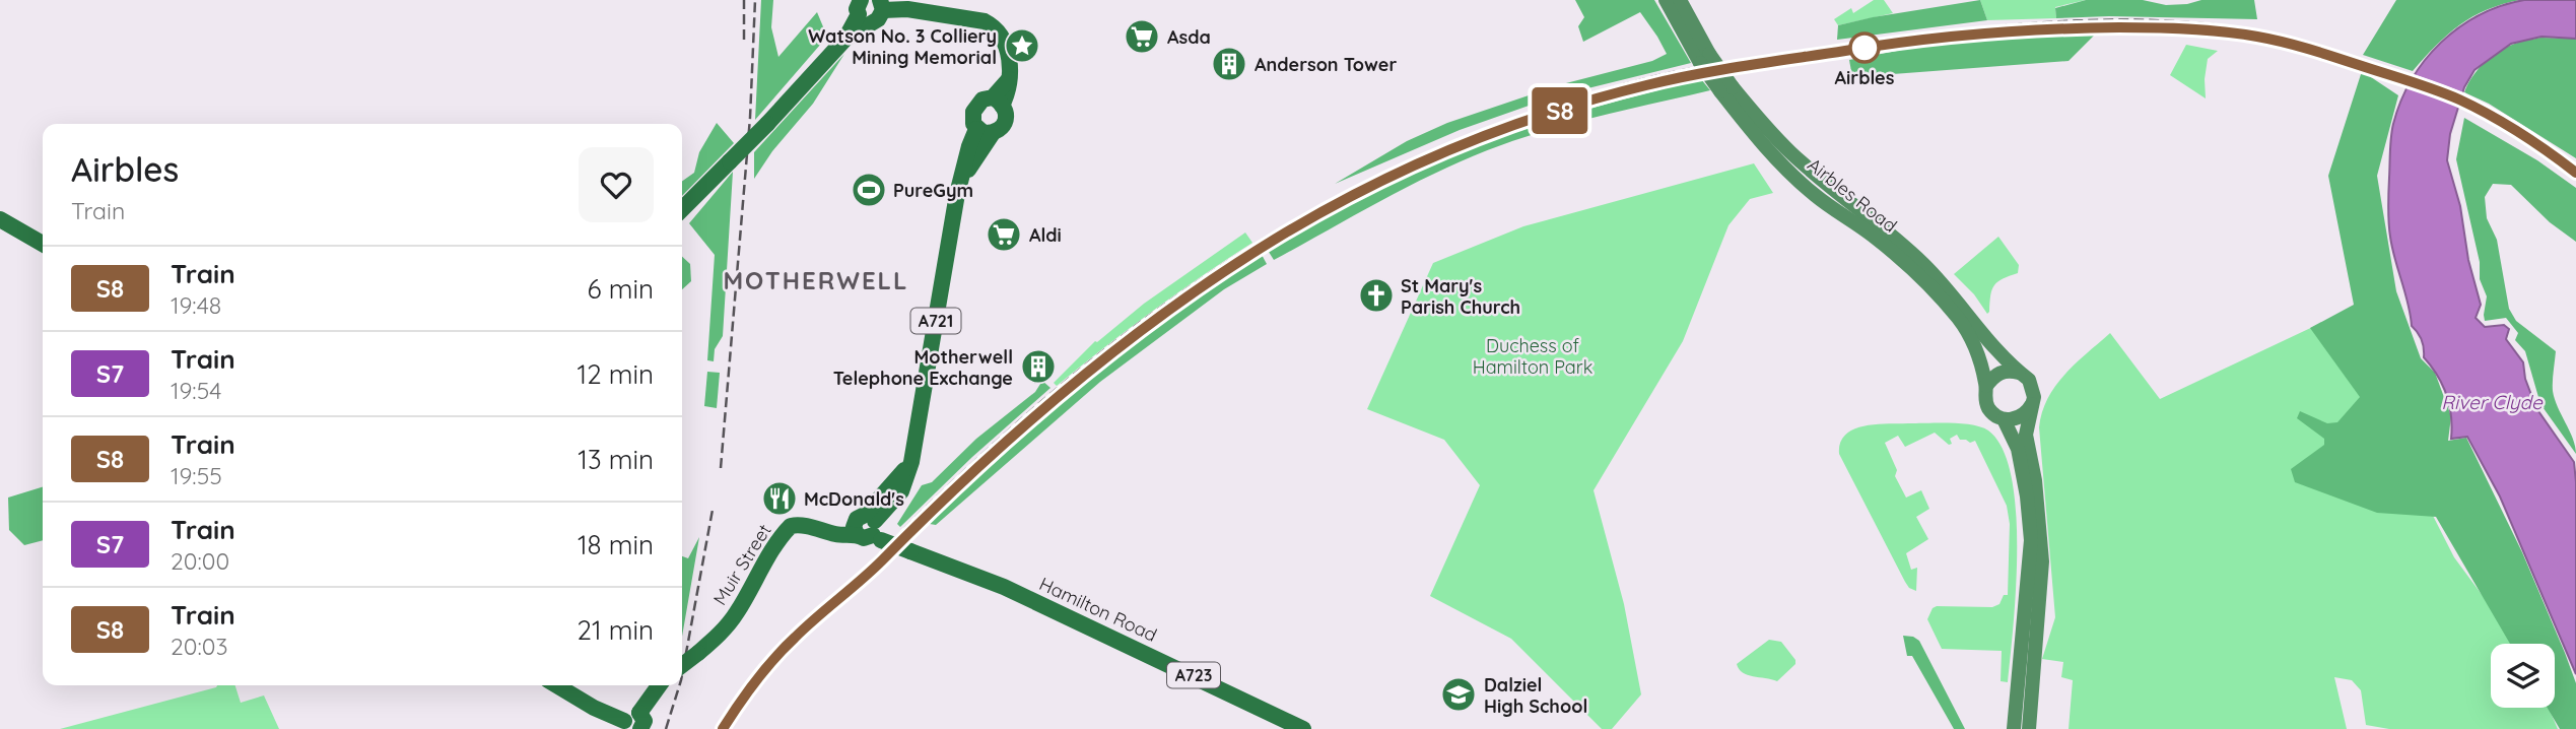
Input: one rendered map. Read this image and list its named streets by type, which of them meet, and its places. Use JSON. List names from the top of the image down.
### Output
{
  "streets": {
    "main road": [
      "Airbles Road",
      "A721",
      "Muir Street",
      "Hamilton Road",
      "A723"
    ]
  },
  "crossings": [
    ["A721", "Muir Street"],
    ["A721", "Hamilton Road"],
    ["Muir Street", "Hamilton Road"]
  ],
  "districts": ["MOTHERWELL"],
  "water": ["River Clyde"],
  "parks": ["Duchess of Hamilton Park"],
  "places": {
    "supermarket": ["Asda", "Aldi"],
    "place": ["Watson No. 3 Colliery Mining Memorial"],
    "other": ["Airbles"],
    "building": ["Anderson Tower", "Motherwell Telephone Exchange"],
    "sports": ["PureGym"],
    "church": ["St Mary's Parish Church"],
    "restaurant": ["McDonald's"],
    "school or university": ["Dalziel High School"]
  },
  "page": {
    "on_map": "S8",
    "heading": ["Airbles", "Train"],
    "list": [
      {
        "mark": "S8",
        "name": "Train",
        "note": "19:48",
        "value": "6 min"
      },
      {
        "mark": "S7",
        "name": "Train",
        "note": "19:54",
        "value": "12 min"
      },
      {
        "mark": "S8",
        "name": "Train",
        "note": "19:55",
        "value": "13 min"
      },
      {
        "mark": "S7",
        "name": "Train",
        "note": "20:00",
        "value": "18 min"
      },
      {
        "mark": "S8",
        "name": "Train",
        "note": "20:03",
        "value": "21 min"
      }
    ]
  }
}
